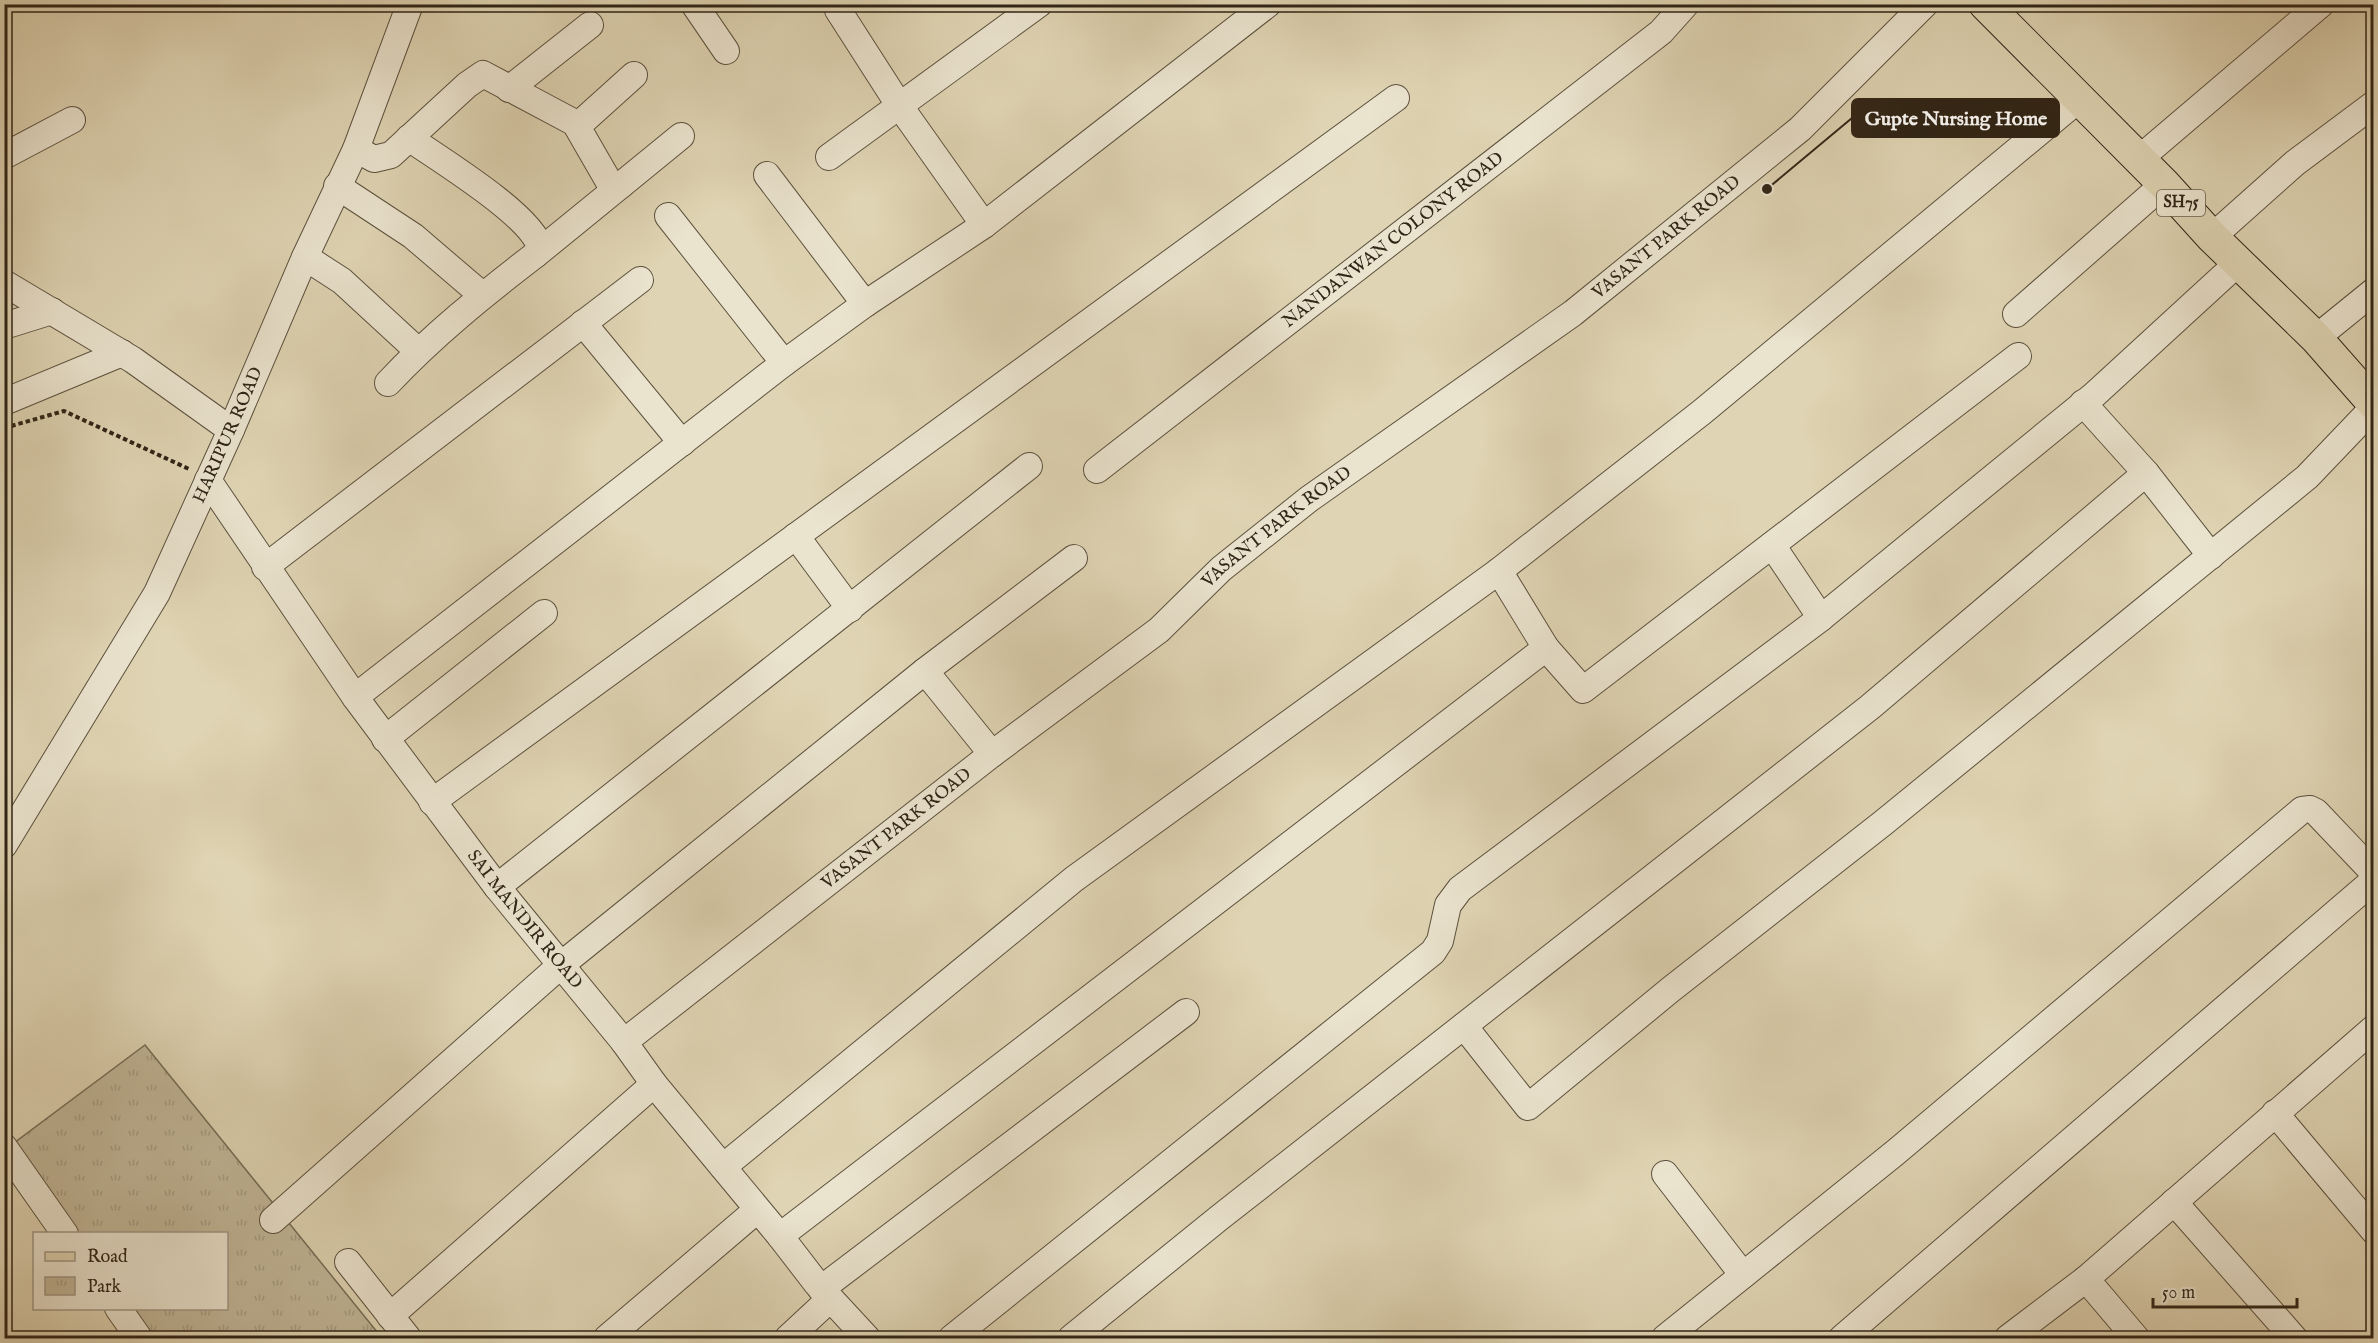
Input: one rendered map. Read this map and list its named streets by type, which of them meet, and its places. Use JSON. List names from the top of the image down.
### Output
{
  "streets": {
    "main road": ["SH75"],
    "street": [
      "VASANT PARK ROAD",
      "NANDANWAN COLONY ROAD",
      "HARIPUR ROAD",
      "SAI MANDIR ROAD"
    ]
  },
  "crossings": [
    ["VASANT PARK ROAD", "SAI MANDIR ROAD"],
    ["HARIPUR ROAD", "SAI MANDIR ROAD"]
  ],
  "places": ["Gupte Nursing Home"],
  "legend": ["Road", "Park"],
  "scale_bar": "50 m"
}
